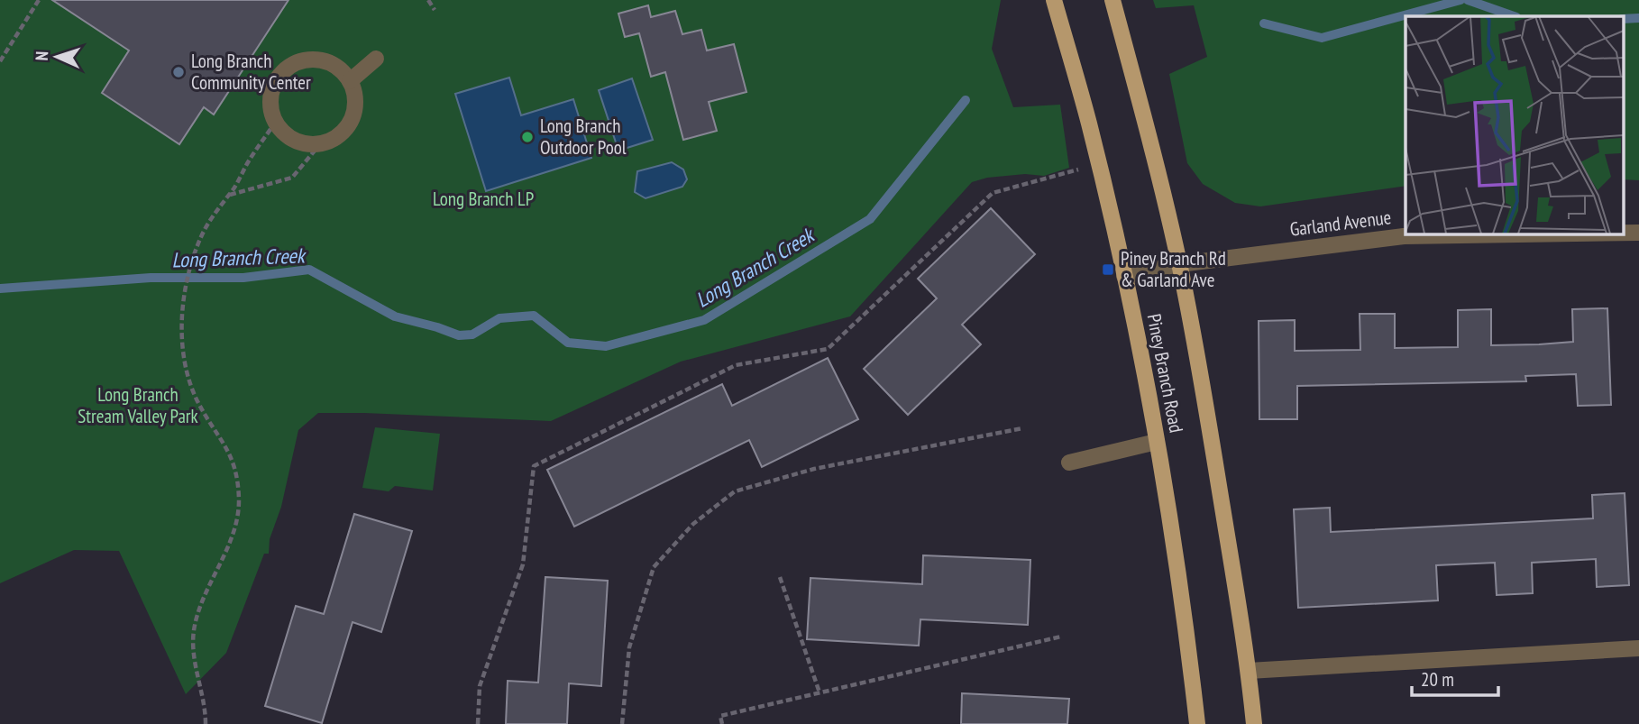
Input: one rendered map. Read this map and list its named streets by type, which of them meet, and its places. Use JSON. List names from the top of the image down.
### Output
{
  "streets": {
    "main road": ["Piney Branch Road"],
    "street": ["Garland Avenue"]
  },
  "crossings": [
    ["Garland Avenue", "Piney Branch Road"]
  ],
  "water": ["Long Branch Creek"],
  "parks": ["Long Branch LP", "Long Branch Stream Valley Park"],
  "places": {
    "other": ["Long Branch Community Center", "Long Branch Outdoor Pool"],
    "transit": ["Piney Branch Rd & Garland Ave"]
  },
  "scale_bar": "20 m",
  "north": "left"
}
